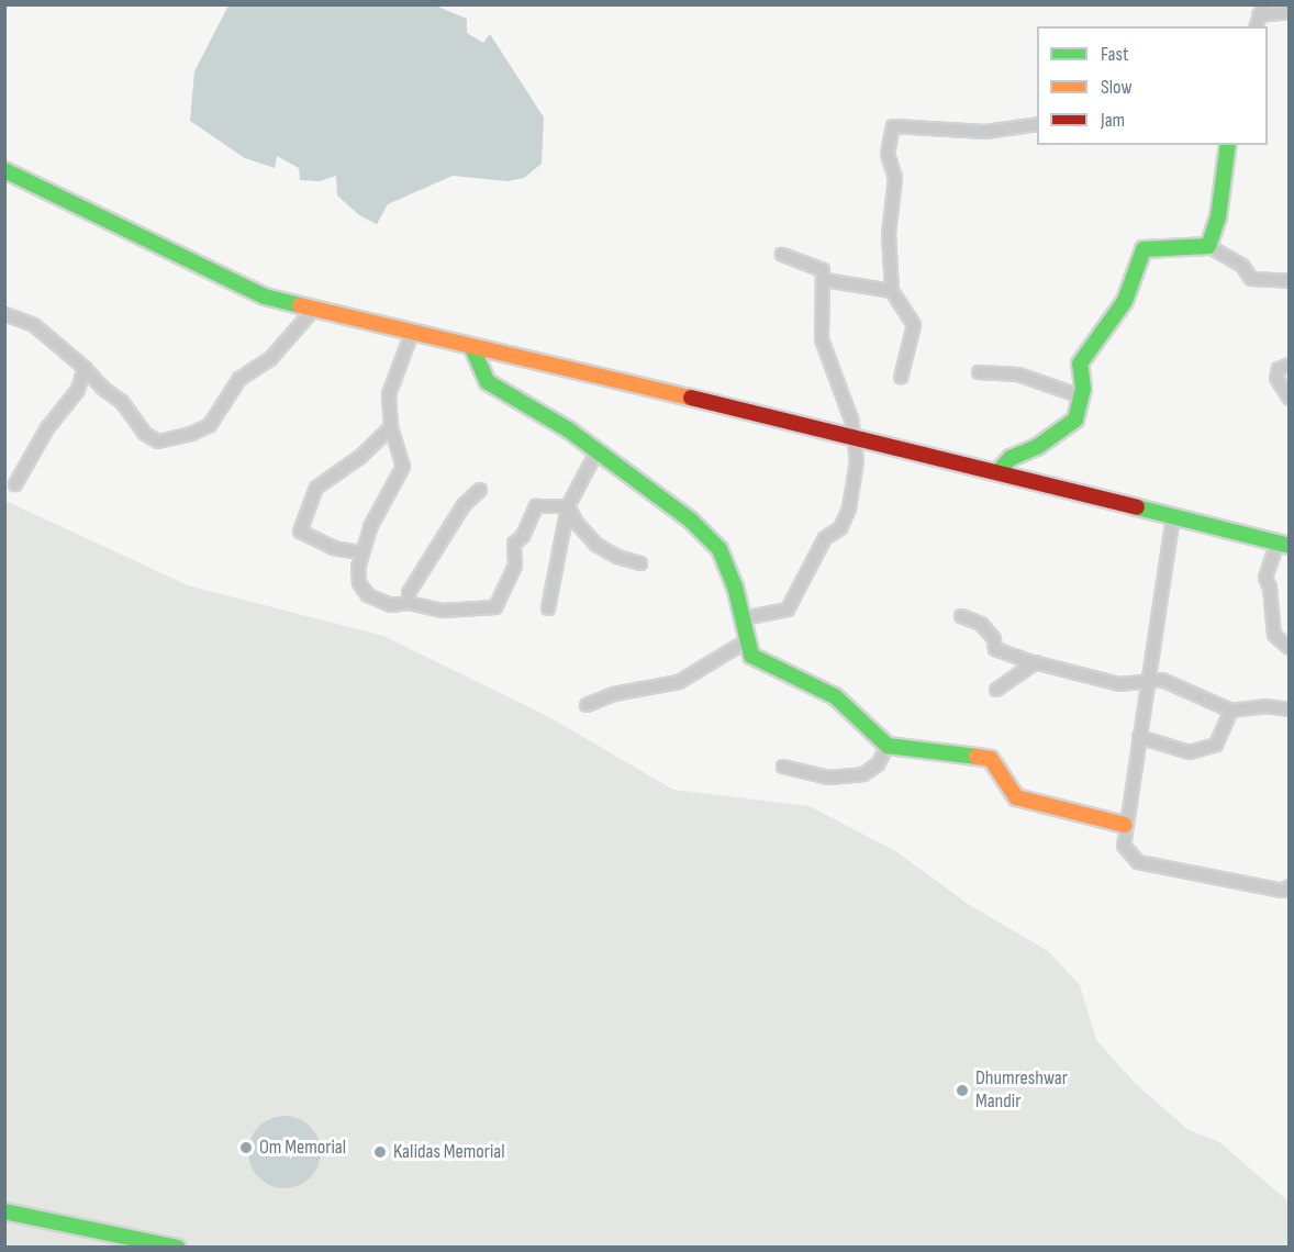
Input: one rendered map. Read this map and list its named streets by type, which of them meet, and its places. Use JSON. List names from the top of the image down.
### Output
{
  "places": ["Dhumreshwar Mandir", "Om Memorial", "Kalidas Memorial"],
  "legend": ["Fast", "Slow", "Jam"]
}
